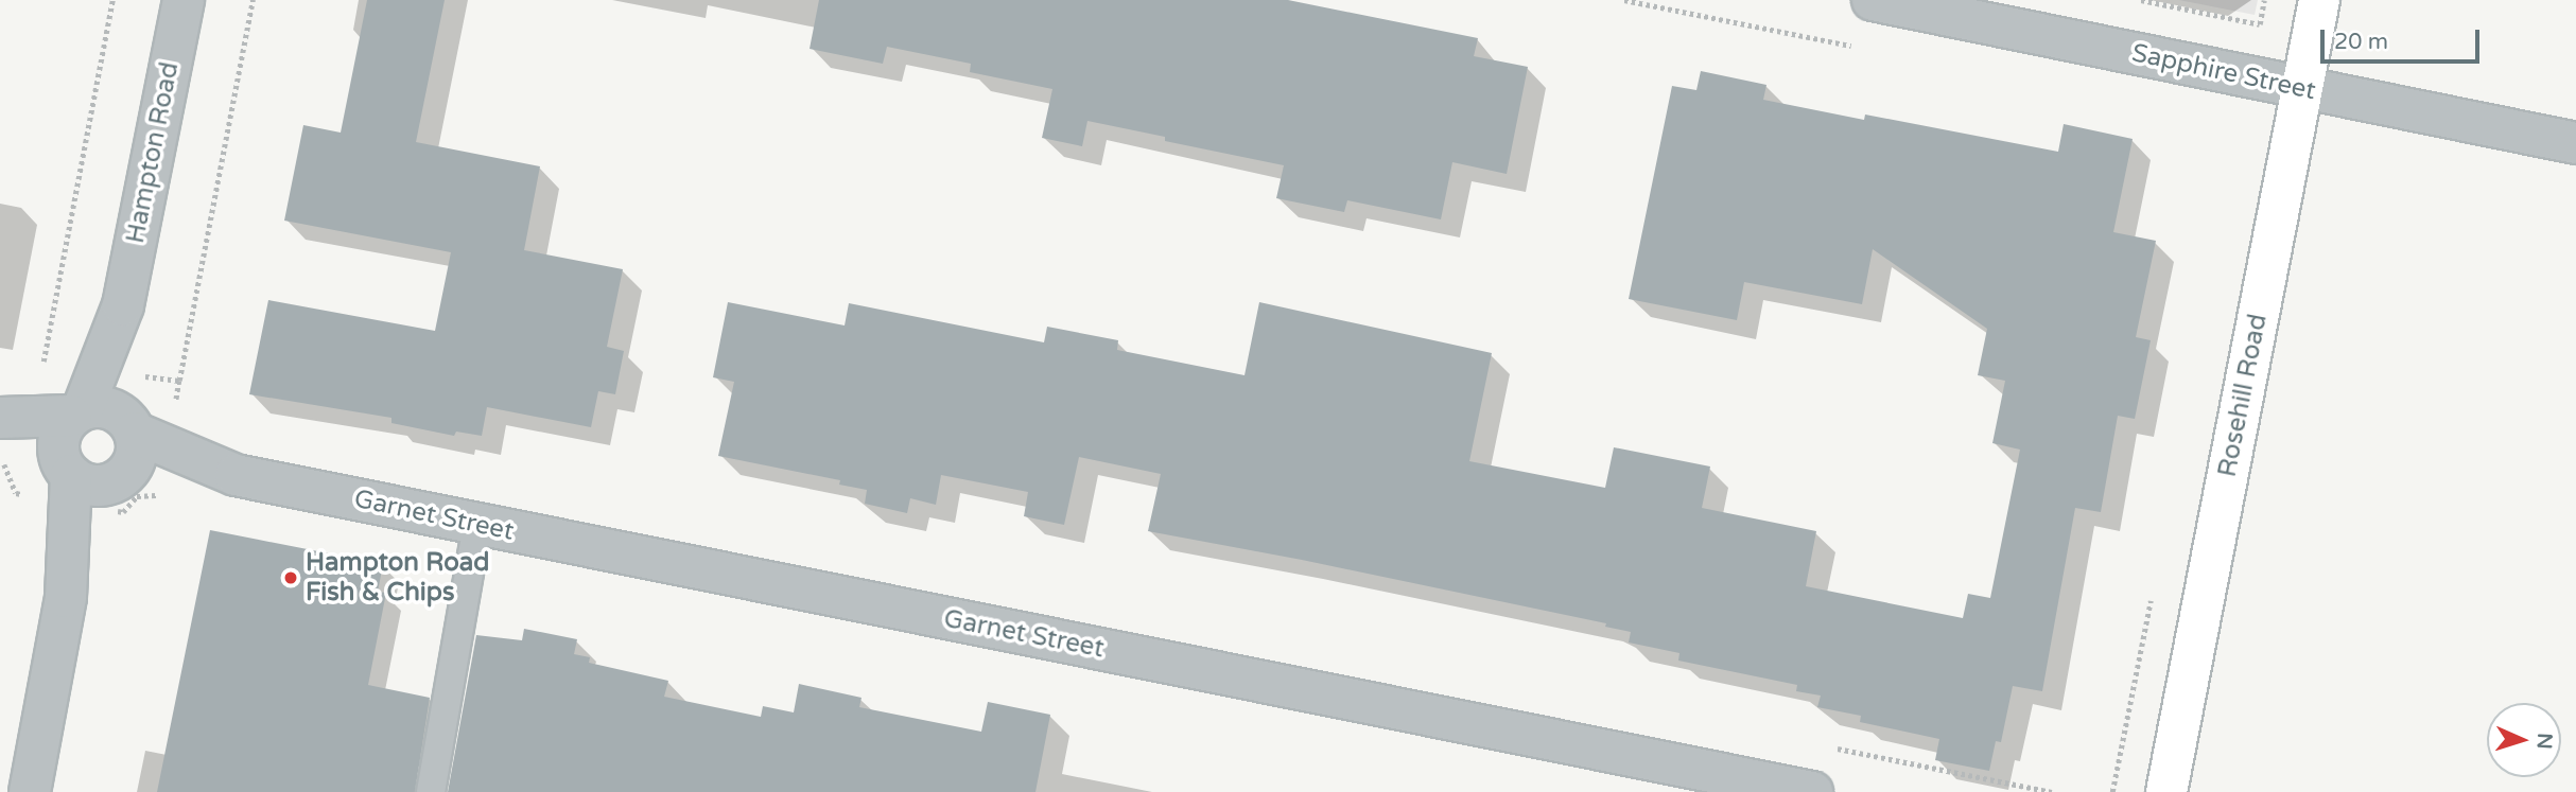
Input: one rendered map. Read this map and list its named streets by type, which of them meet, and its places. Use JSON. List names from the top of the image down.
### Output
{
  "streets": {
    "street": [
      "Sapphire Street",
      "Hampton Road",
      "Rosehill Road",
      "Garnet Street"
    ]
  },
  "crossings": [
    ["Sapphire Street", "Rosehill Road"],
    ["Hampton Road", "Garnet Street"]
  ],
  "places": ["Hampton Road Fish & Chips"],
  "scale_bar": "20 m",
  "north": "right"
}
